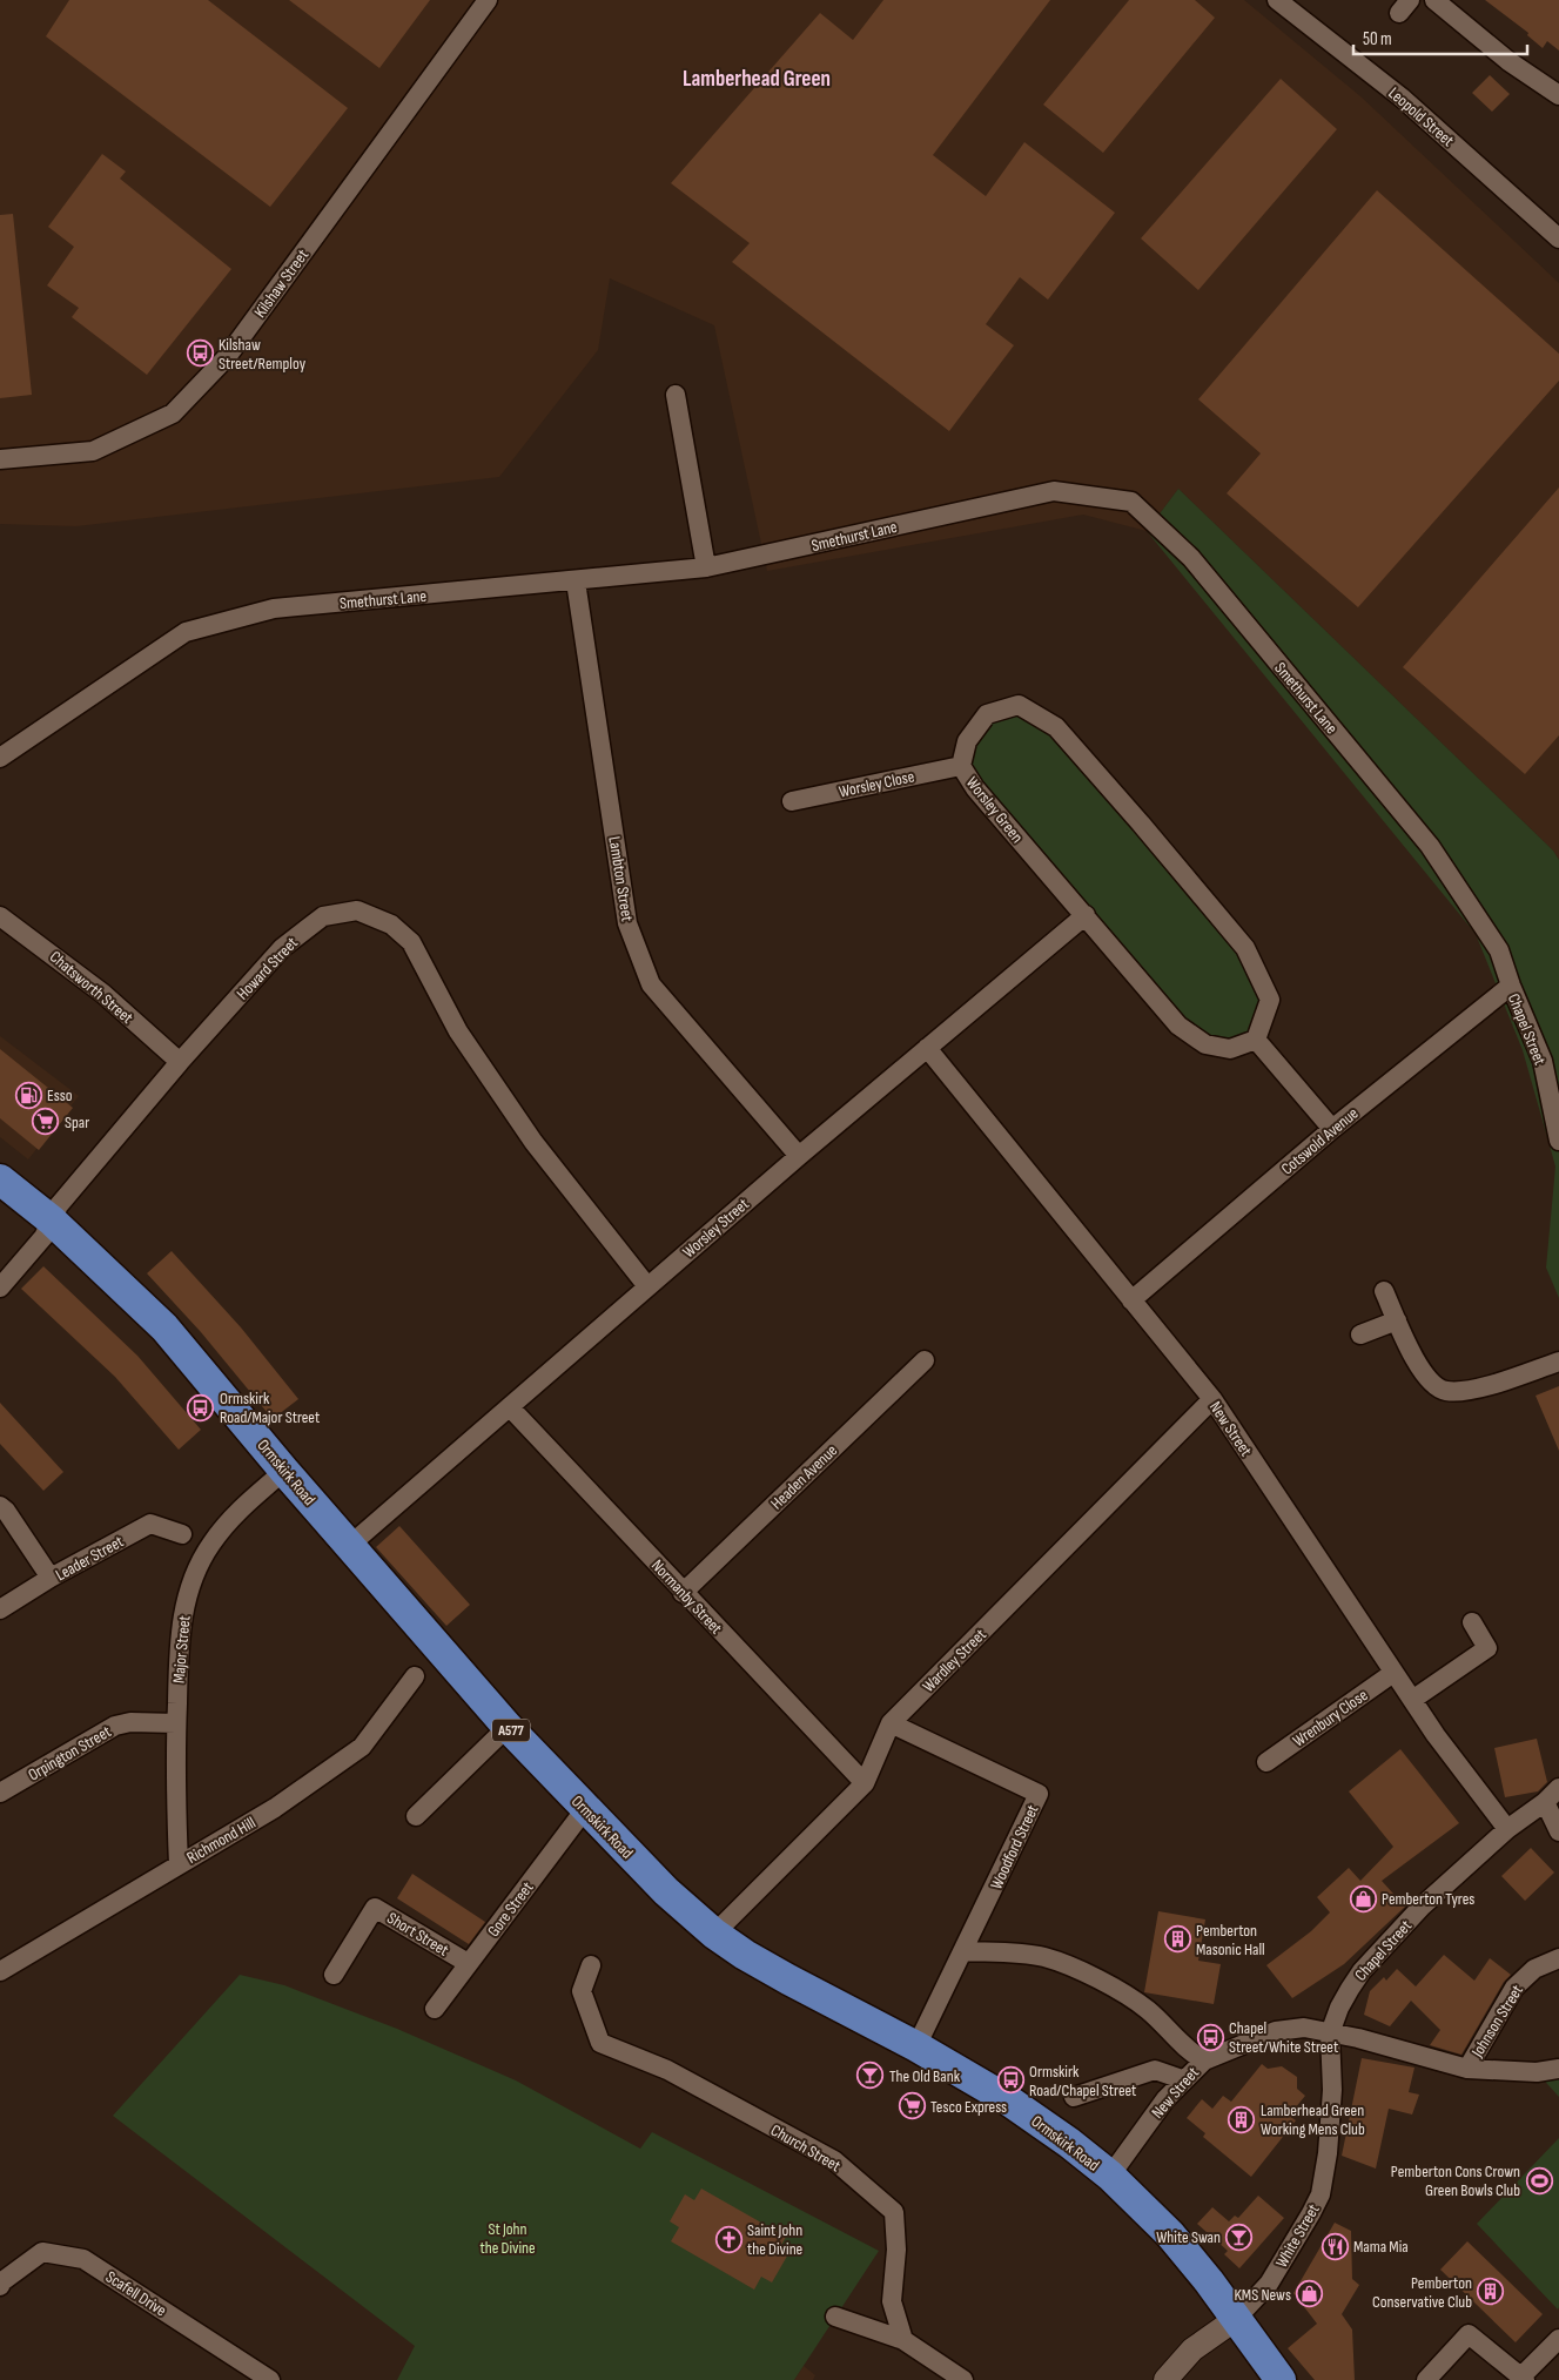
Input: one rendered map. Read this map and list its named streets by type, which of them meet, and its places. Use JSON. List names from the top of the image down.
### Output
{
  "streets": {
    "highway": ["Ormskirk Road", "A577"],
    "street": [
      "Leopold Street",
      "Kilshaw Street",
      "Smethurst Lane",
      "Worsley Close",
      "Worsley Green",
      "Lambton Street",
      "Howard Street",
      "Chatsworth Street",
      "Chapel Street",
      "Cotswold Avenue",
      "Worsley Street",
      "New Street",
      "Headen Avenue",
      "Leader Street",
      "Normanby Street",
      "Major Street",
      "Wardley Street",
      "Wrenbury Close",
      "Orpington Street",
      "Richmond Hill",
      "Woodford Street",
      "Gore Street",
      "Short Street",
      "Johnson Street",
      "Church Street",
      "White Street",
      "Scafell Drive"
    ]
  },
  "crossings": [
    ["Smethurst Lane", "Lambton Street"],
    ["Smethurst Lane", "Chapel Street"],
    ["Smethurst Lane", "Cotswold Avenue"],
    ["Worsley Close", "Worsley Green"],
    ["Worsley Green", "Worsley Street"],
    ["Lambton Street", "Worsley Street"],
    ["Howard Street", "Chatsworth Street"],
    ["Howard Street", "Worsley Street"],
    ["Howard Street", "Ormskirk Road"],
    ["Chapel Street", "Cotswold Avenue"],
    ["Chapel Street", "New Street"],
    ["Chapel Street", "White Street"],
    ["Cotswold Avenue", "New Street"],
    ["Worsley Street", "New Street"],
    ["Worsley Street", "Ormskirk Road"],
    ["Worsley Street", "Normanby Street"],
    ["New Street", "Ormskirk Road"],
    ["New Street", "Wardley Street"],
    ["New Street", "Wrenbury Close"],
    ["New Street", "Johnson Street"],
    ["New Street", "White Street"],
    ["Ormskirk Road", "Major Street"],
    ["Ormskirk Road", "Wardley Street"],
    ["Ormskirk Road", "Woodford Street"],
    ["Ormskirk Road", "Gore Street"],
    ["Ormskirk Road", "White Street"],
    ["Headen Avenue", "Normanby Street"],
    ["Normanby Street", "Wardley Street"],
    ["Major Street", "Orpington Street"],
    ["Major Street", "Richmond Hill"],
    ["Wardley Street", "Woodford Street"],
    ["Gore Street", "Short Street"]
  ],
  "districts": ["Lamberhead Green"],
  "parks": ["St John the Divine"],
  "places": {
    "bus stop": [
      "Kilshaw Street/Remploy",
      "Ormskirk Road/Major Street",
      "Chapel Street/White Street",
      "Ormskirk Road/Chapel Street"
    ],
    "fuel station": ["Esso"],
    "supermarket": ["Spar", "Tesco Express"],
    "shop": ["Pemberton Tyres", "KMS News"],
    "building": ["Pemberton Masonic Hall", "Lamberhead Green Working Mens Club", "Pemberton Conservative Club"],
    "bar": ["The Old Bank", "White Swan"],
    "sports": ["Pemberton Cons Crown Green Bowls Club"],
    "church": ["Saint John the Divine"],
    "restaurant": ["Mama Mia"]
  },
  "scale_bar": "50 m"
}
